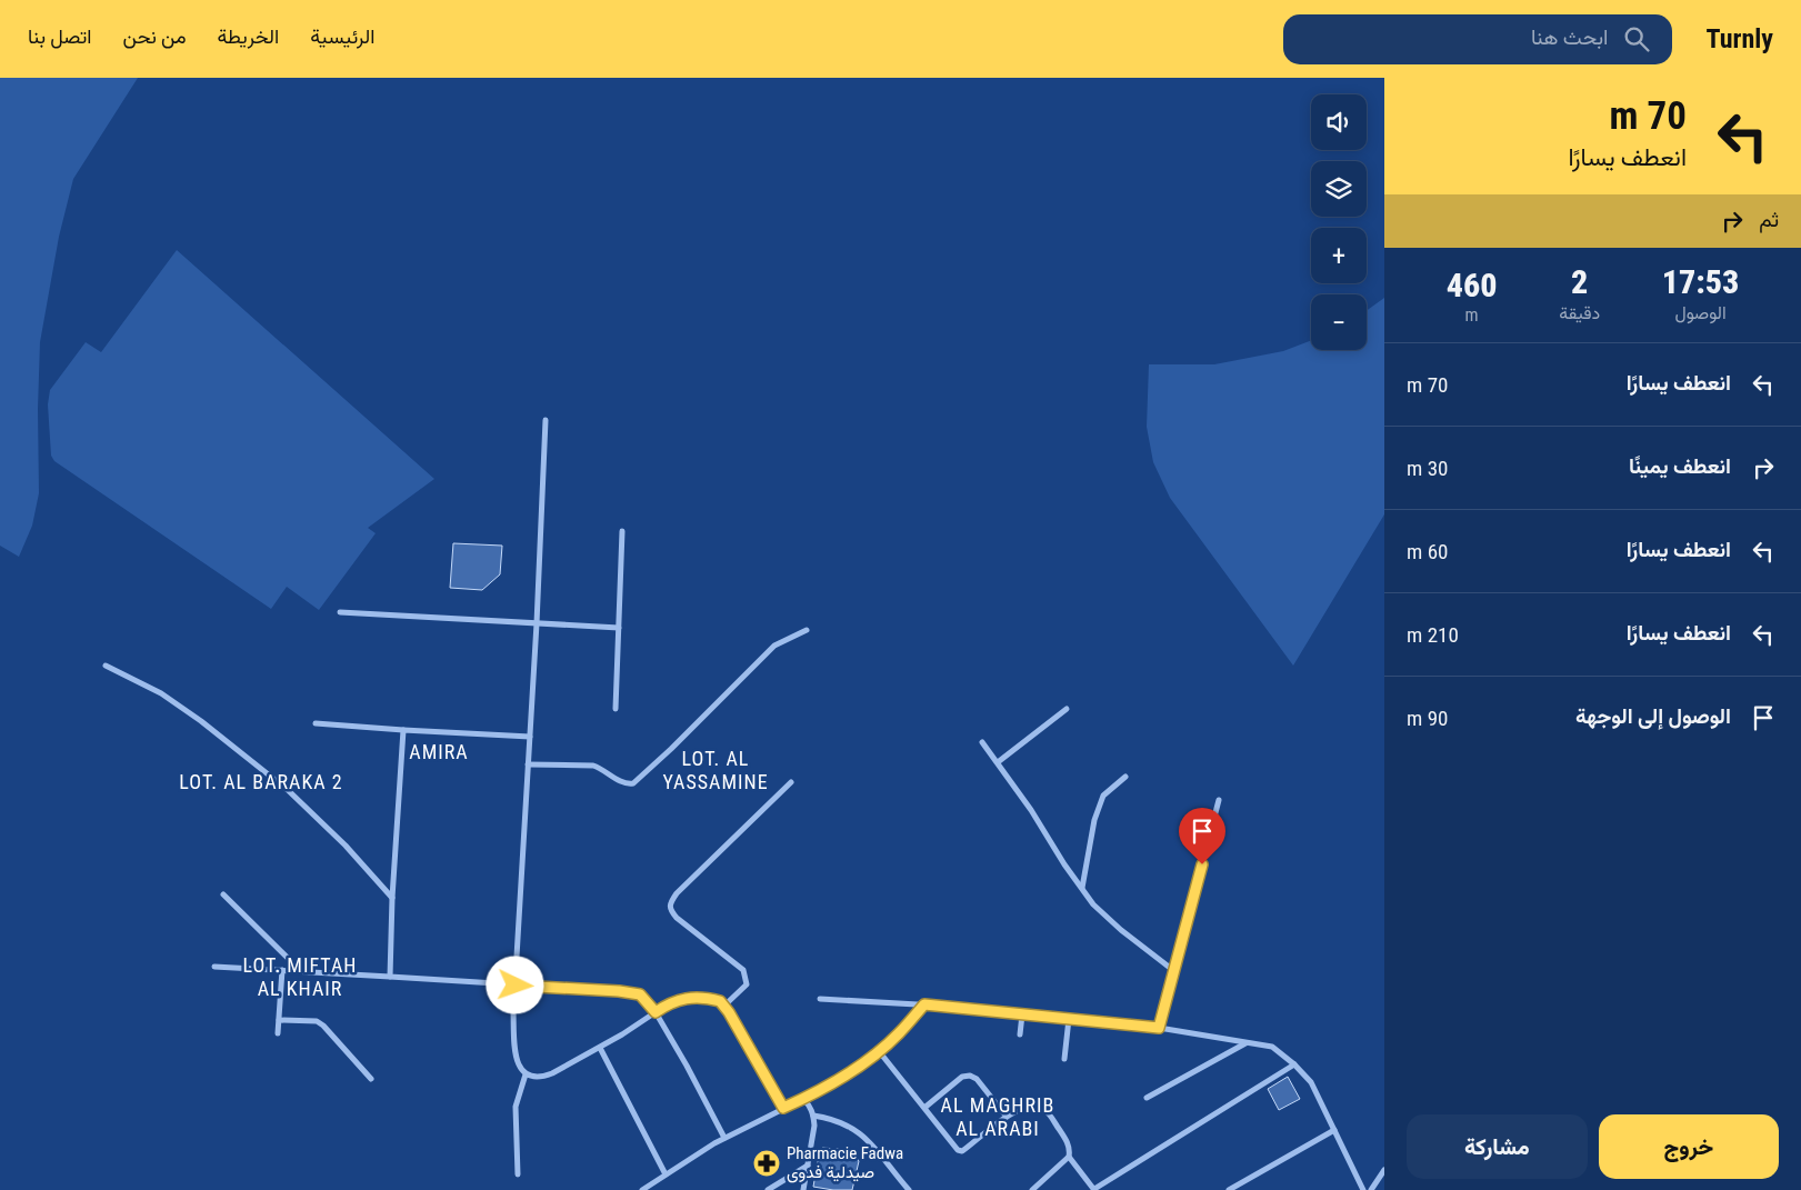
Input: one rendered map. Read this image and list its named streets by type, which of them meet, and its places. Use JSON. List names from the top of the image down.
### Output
{
  "districts": [
    "AMIRA",
    "LOT. AL YASSAMINE",
    "LOT. AL BARAKA 2",
    "LOT. MIFTAH AL KHAIR",
    "AL MAGHRIB AL ARABI"
  ],
  "places": {
    "pharmacy": ["Pharmacie Fadwa صيدلية فدوى"]
  },
  "page": {
    "header": "Turnly",
    "search": "ابحث هنا",
    "nav": [
      "الرئيسية",
      "الخريطة",
      "من نحن",
      "اتصل بنا"
    ],
    "turn": ["70 m", "انعطف يسارًا"],
    "map_buttons": ["+", "−"],
    "then": "ثم",
    "eta": [
      "17:53",
      "الوصول",
      "2",
      "دقيقة",
      "460",
      "m"
    ],
    "list": [
      {
        "name": "انعطف يسارًا",
        "value": "70 m"
      },
      {
        "name": "انعطف يمينًا",
        "value": "30 m"
      },
      {
        "name": "انعطف يسارًا",
        "value": "60 m"
      },
      {
        "name": "انعطف يسارًا",
        "value": "210 m"
      },
      {
        "name": "الوصول إلى الوجهة",
        "value": "90 m"
      }
    ],
    "buttons": ["خروج", "مشاركة"]
  }
}
